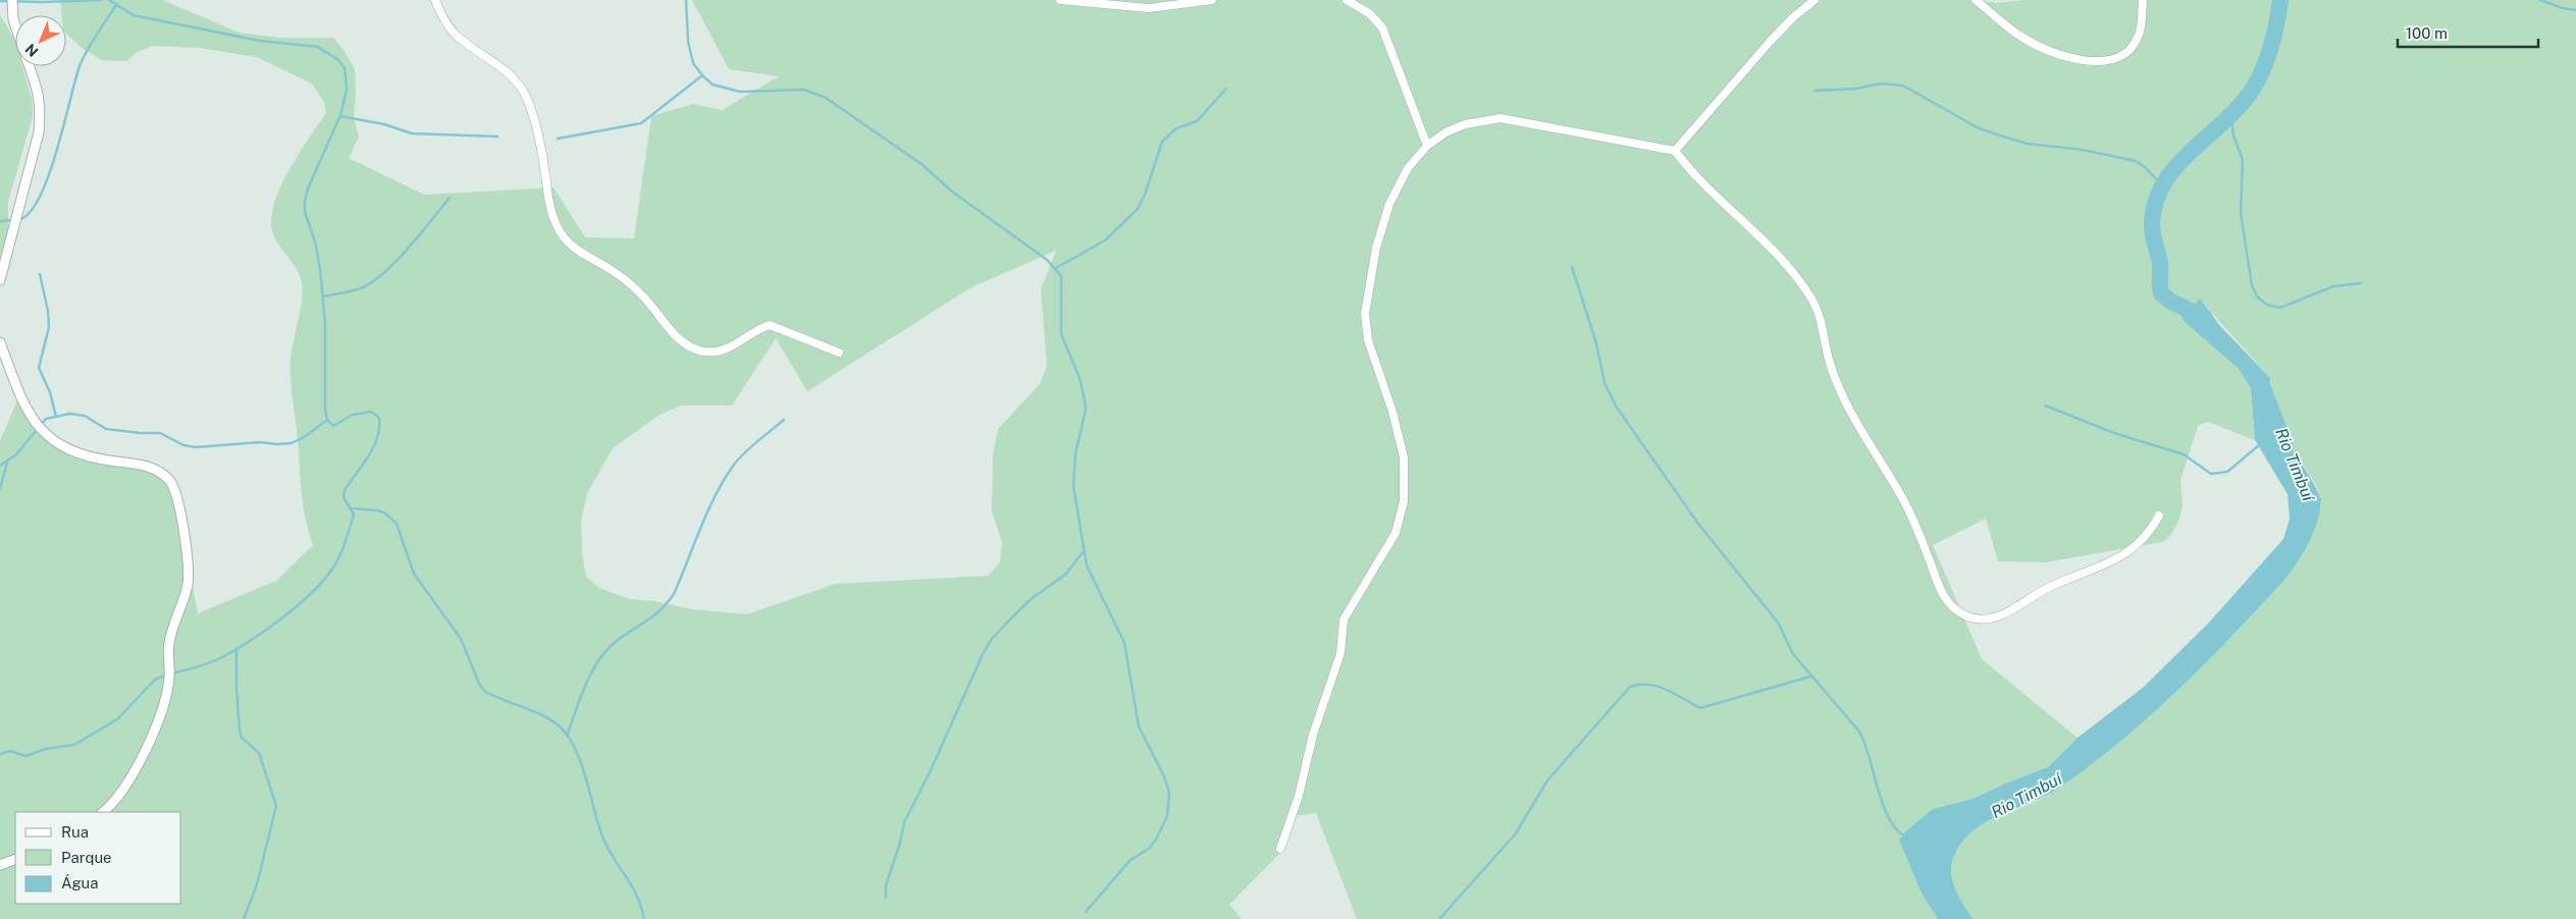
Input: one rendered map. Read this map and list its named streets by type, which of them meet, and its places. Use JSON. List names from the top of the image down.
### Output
{
  "water": ["Rio Timbuí"],
  "legend": ["Rua", "Parque", "Água"],
  "scale_bar": "100 m",
  "north": "bottom left"
}
